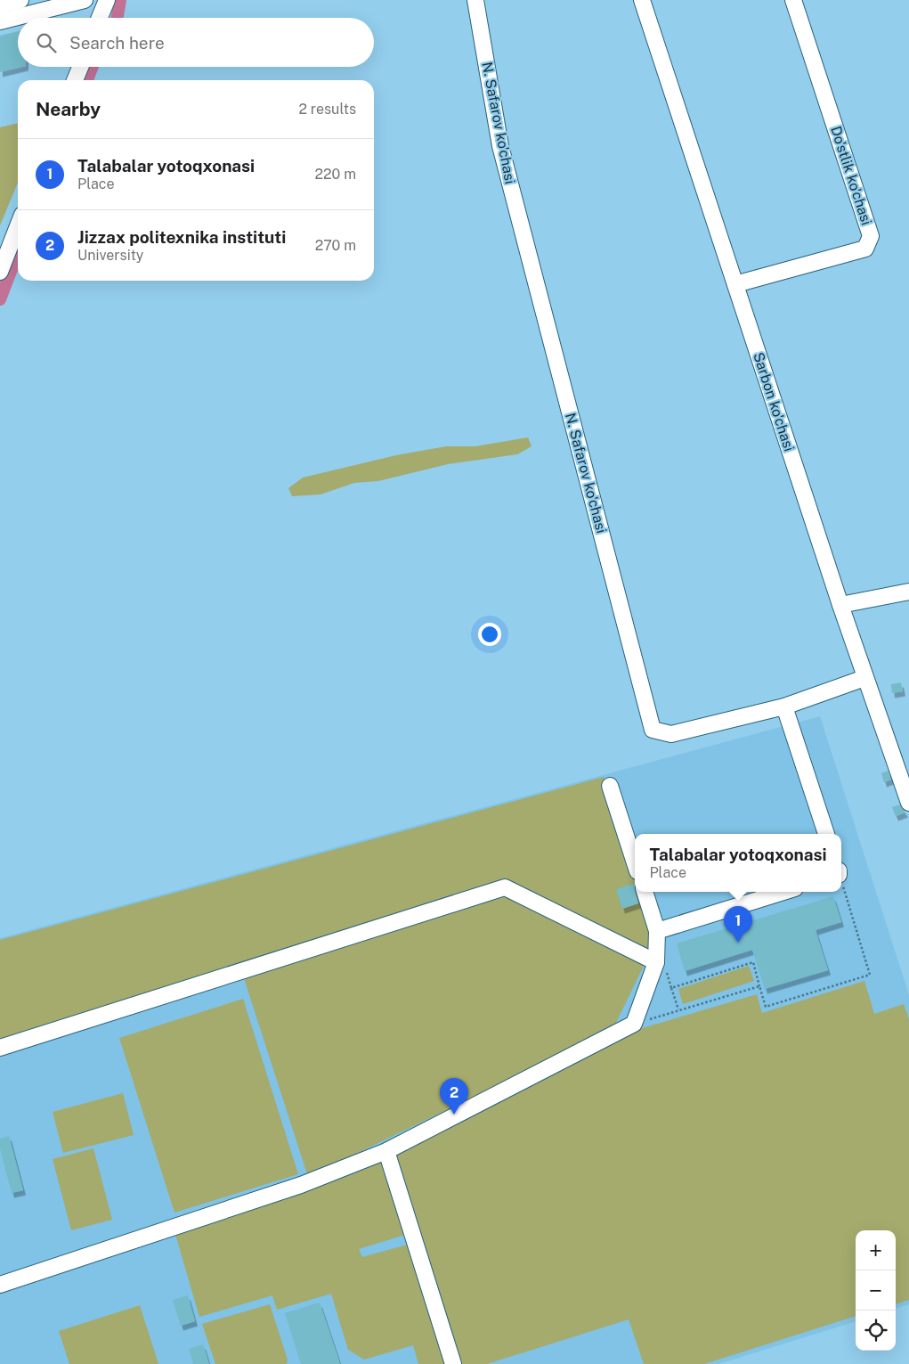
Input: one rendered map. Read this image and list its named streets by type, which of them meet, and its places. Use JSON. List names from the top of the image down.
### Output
{
  "streets": {
    "street": ["N. Safarov ko'chasi", "Do'stlik ko'chasi", "Sarbon ko'chasi"]
  },
  "crossings": [
    ["N. Safarov ko'chasi", "Sarbon ko'chasi"],
    ["Do'stlik ko'chasi", "Sarbon ko'chasi"]
  ],
  "page": {
    "search": "Search here",
    "heading": ["Nearby", "2 results"],
    "list": [
      {
        "mark": "1",
        "name": "Talabalar yotoqxonasi",
        "note": "Place",
        "value": "220 m"
      },
      {
        "mark": "2",
        "name": "Jizzax politexnika instituti",
        "note": "University",
        "value": "270 m"
      }
    ],
    "popup": ["Talabalar yotoqxonasi", "Place"],
    "pins": ["1", "2"],
    "map_buttons": ["+", "−"]
  }
}
